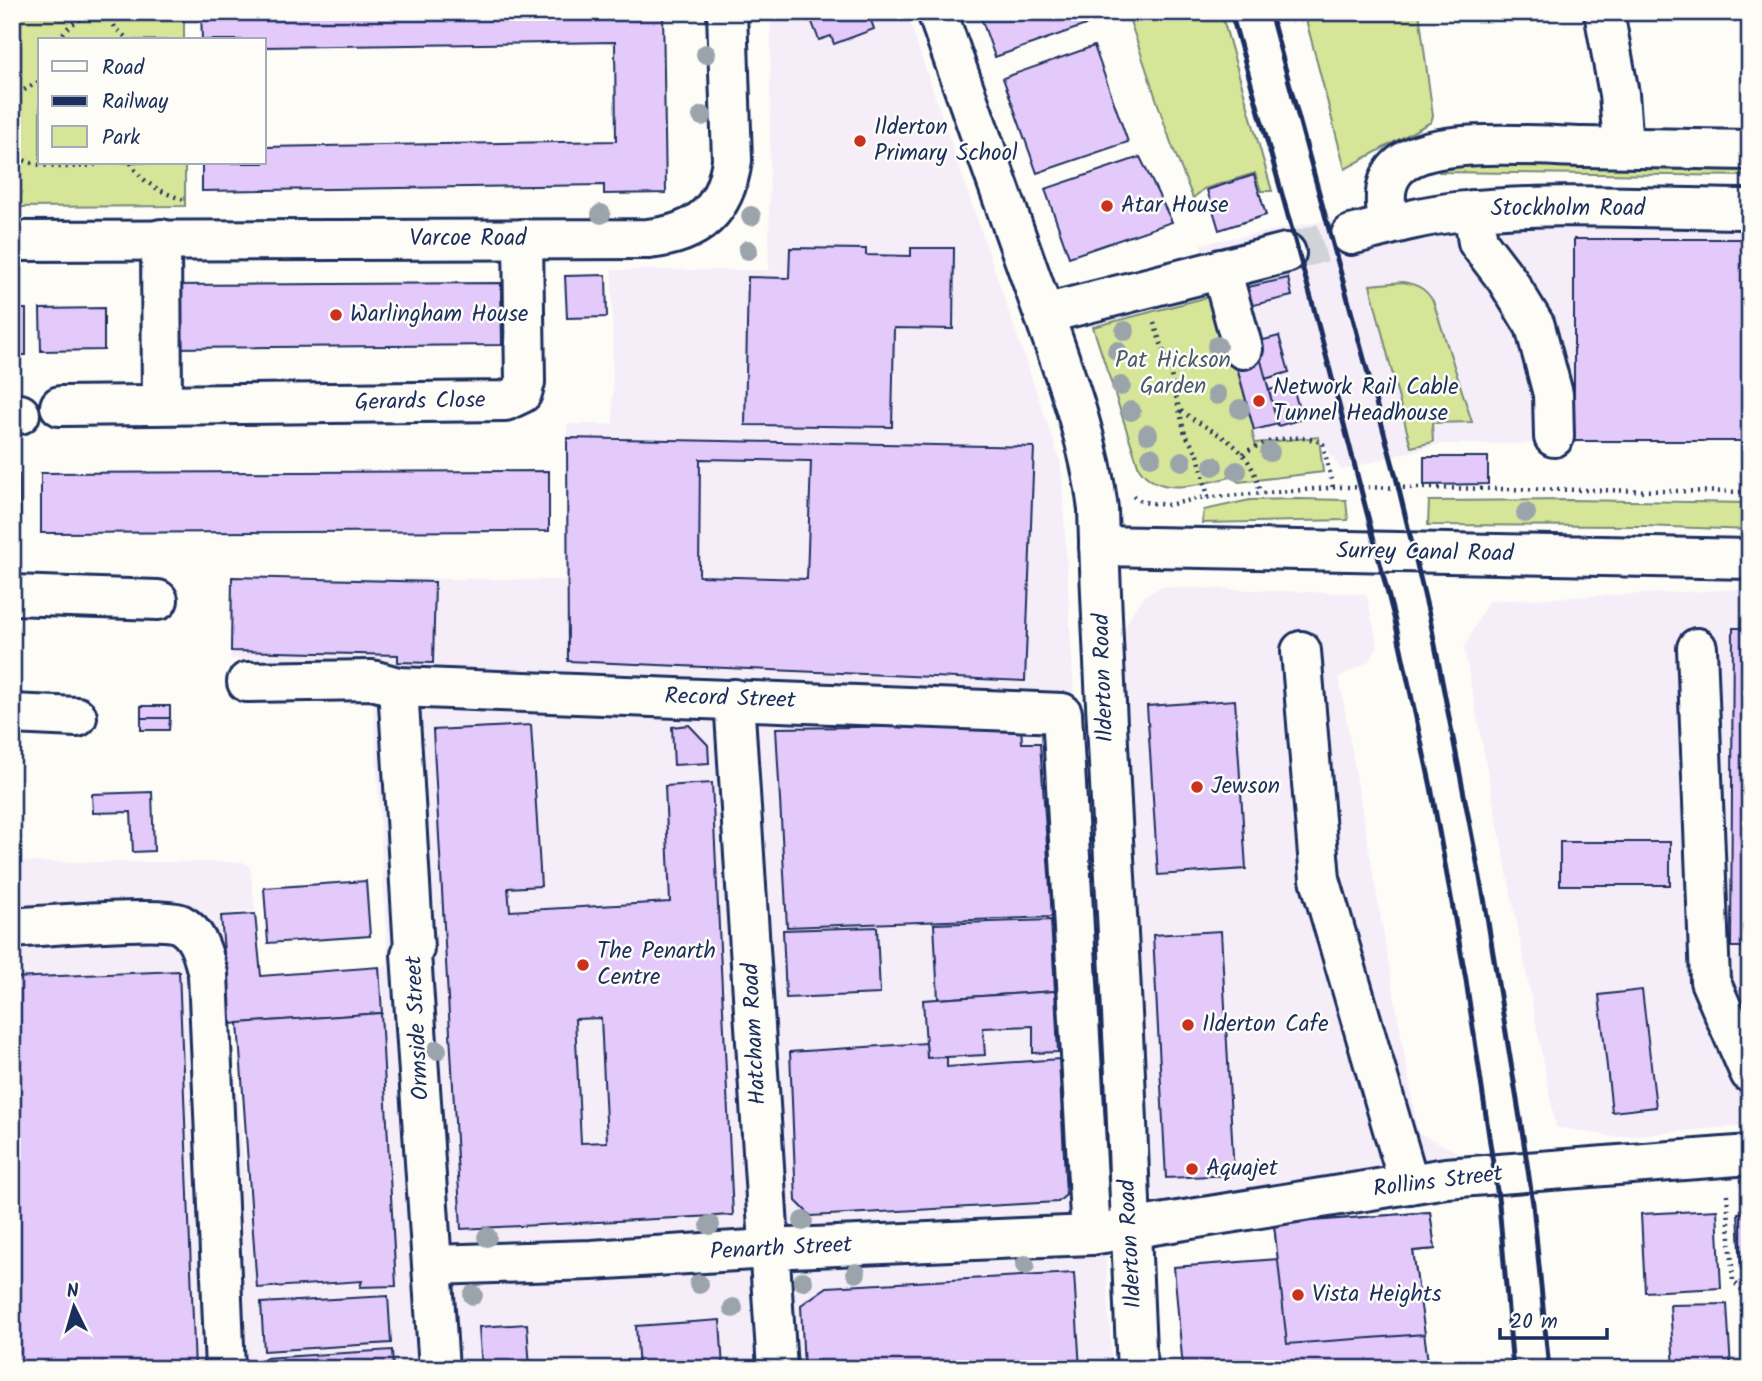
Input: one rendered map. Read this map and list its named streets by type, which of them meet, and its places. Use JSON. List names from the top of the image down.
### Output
{
  "streets": {
    "street": [
      "Stockholm Road",
      "Varcoe Road",
      "Gerards Close",
      "Surrey Canal Road",
      "Ilderton Road",
      "Record Street",
      "Ormside Street",
      "Hatcham Road",
      "Rollins Street",
      "Penarth Street"
    ]
  },
  "crossings": [
    ["Varcoe Road", "Gerards Close"],
    ["Surrey Canal Road", "Ilderton Road"],
    ["Ilderton Road", "Rollins Street"],
    ["Ilderton Road", "Penarth Street"],
    ["Record Street", "Ormside Street"],
    ["Record Street", "Hatcham Road"],
    ["Record Street", "Penarth Street"],
    ["Ormside Street", "Penarth Street"],
    ["Hatcham Road", "Penarth Street"],
    ["Rollins Street", "Penarth Street"]
  ],
  "parks": ["Pat Hickson Garden"],
  "places": [
    "Ilderton Primary School",
    "Atar House",
    "Warlingham House",
    "Network Rail Cable Tunnel Headhouse",
    "Jewson",
    "The Penarth Centre",
    "Ilderton Cafe",
    "Aquajet",
    "Vista Heights"
  ],
  "legend": ["Road", "Railway", "Park"],
  "scale_bar": "20 m",
  "north": "top"
}
